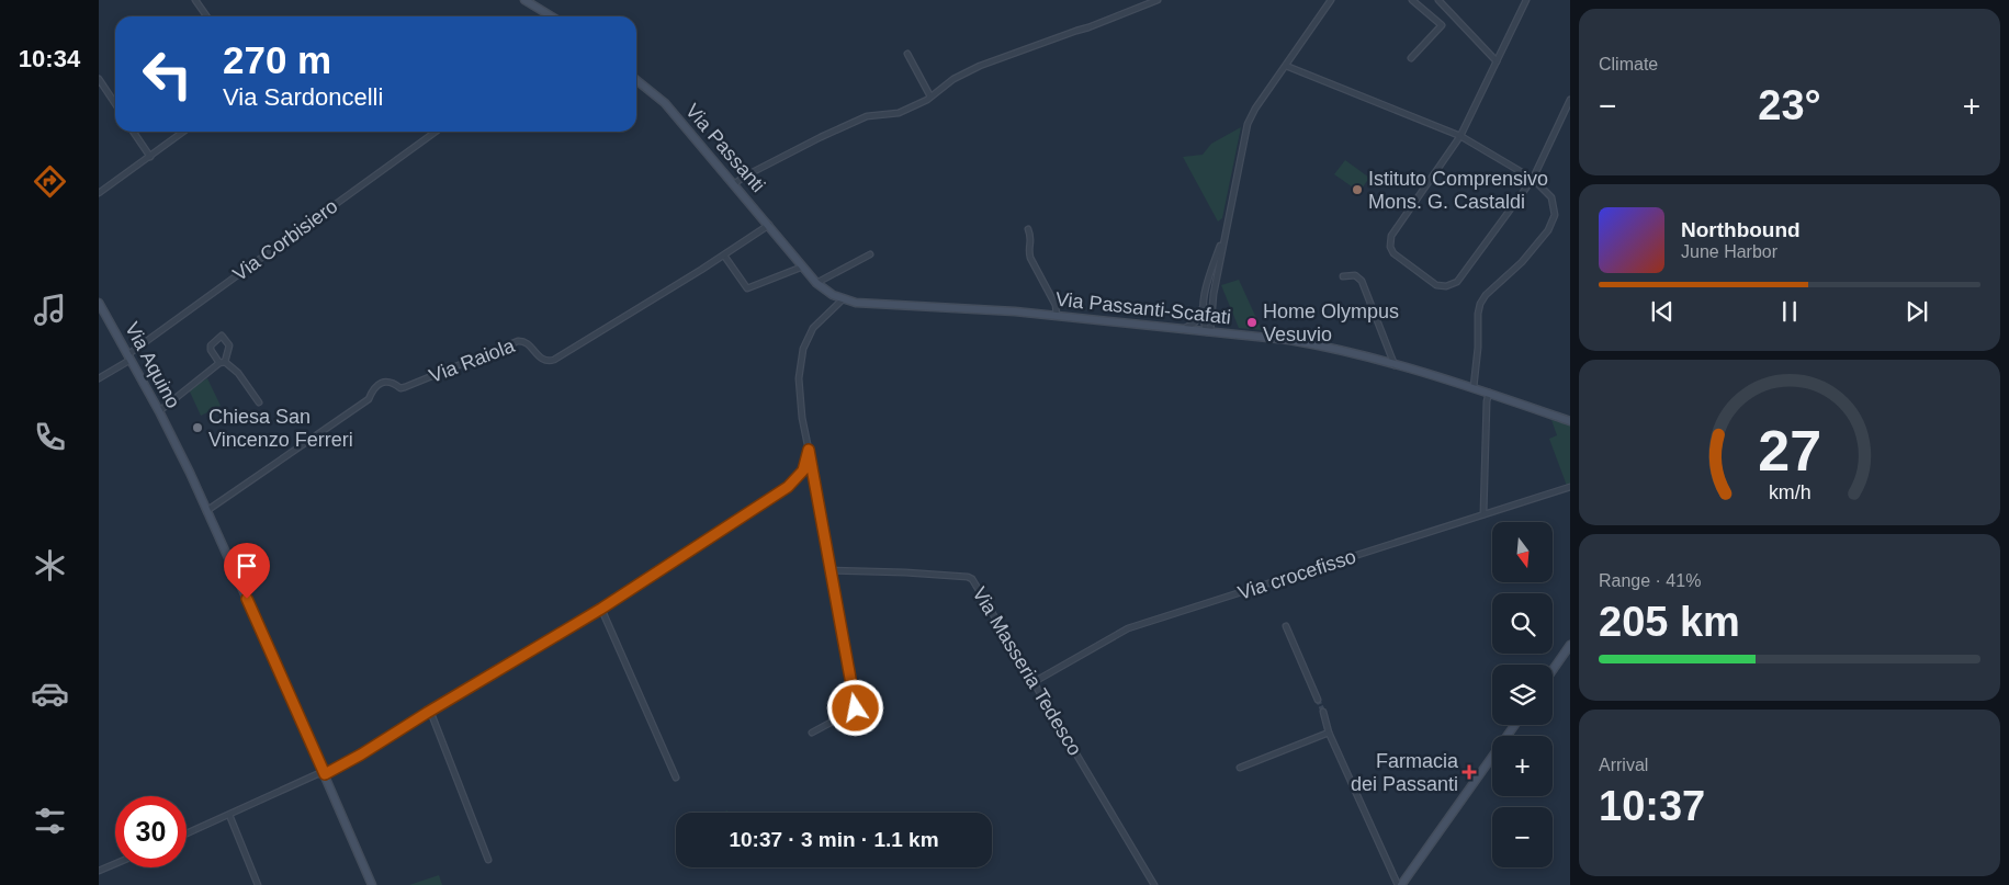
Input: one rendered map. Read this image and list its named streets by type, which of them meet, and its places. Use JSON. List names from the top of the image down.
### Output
{
  "streets": {
    "street": [
      "Via Passanti",
      "Via Corbisiero",
      "Via Passanti-Scafati",
      "Via Raiola",
      "Via Aquino",
      "Via crocefisso",
      "Via Masseria Tedesco"
    ]
  },
  "crossings": [
    ["Via Passanti", "Via Passanti-Scafati"],
    ["Via Passanti", "Via Raiola"],
    ["Via Corbisiero", "Via Aquino"],
    ["Via Raiola", "Via Aquino"],
    ["Via crocefisso", "Via Masseria Tedesco"]
  ],
  "places": {
    "other": ["Istituto Comprensivo Mons. G. Castaldi", "Home Olympus Vesuvio", "Chiesa San Vincenzo Ferreri"],
    "health": ["Farmacia dei Passanti"]
  },
  "north": "bottom",
  "page": {
    "tabs": "10:34",
    "tile": [
      "Climate",
      ["Range · 41%", "205 km"],
      ["Arrival", "10:37"]
    ],
    "turn": ["270 m", "Via Sardoncelli"],
    "heat": ["−", "23°", "+"],
    "song": ["Northbound", "June Harbor"],
    "map_buttons": ["+", "−"],
    "limit": "30",
    "trip": "10:37 · 3 min · 1.1 km",
    "gauge": ["27", "km/h"]
  }
}
